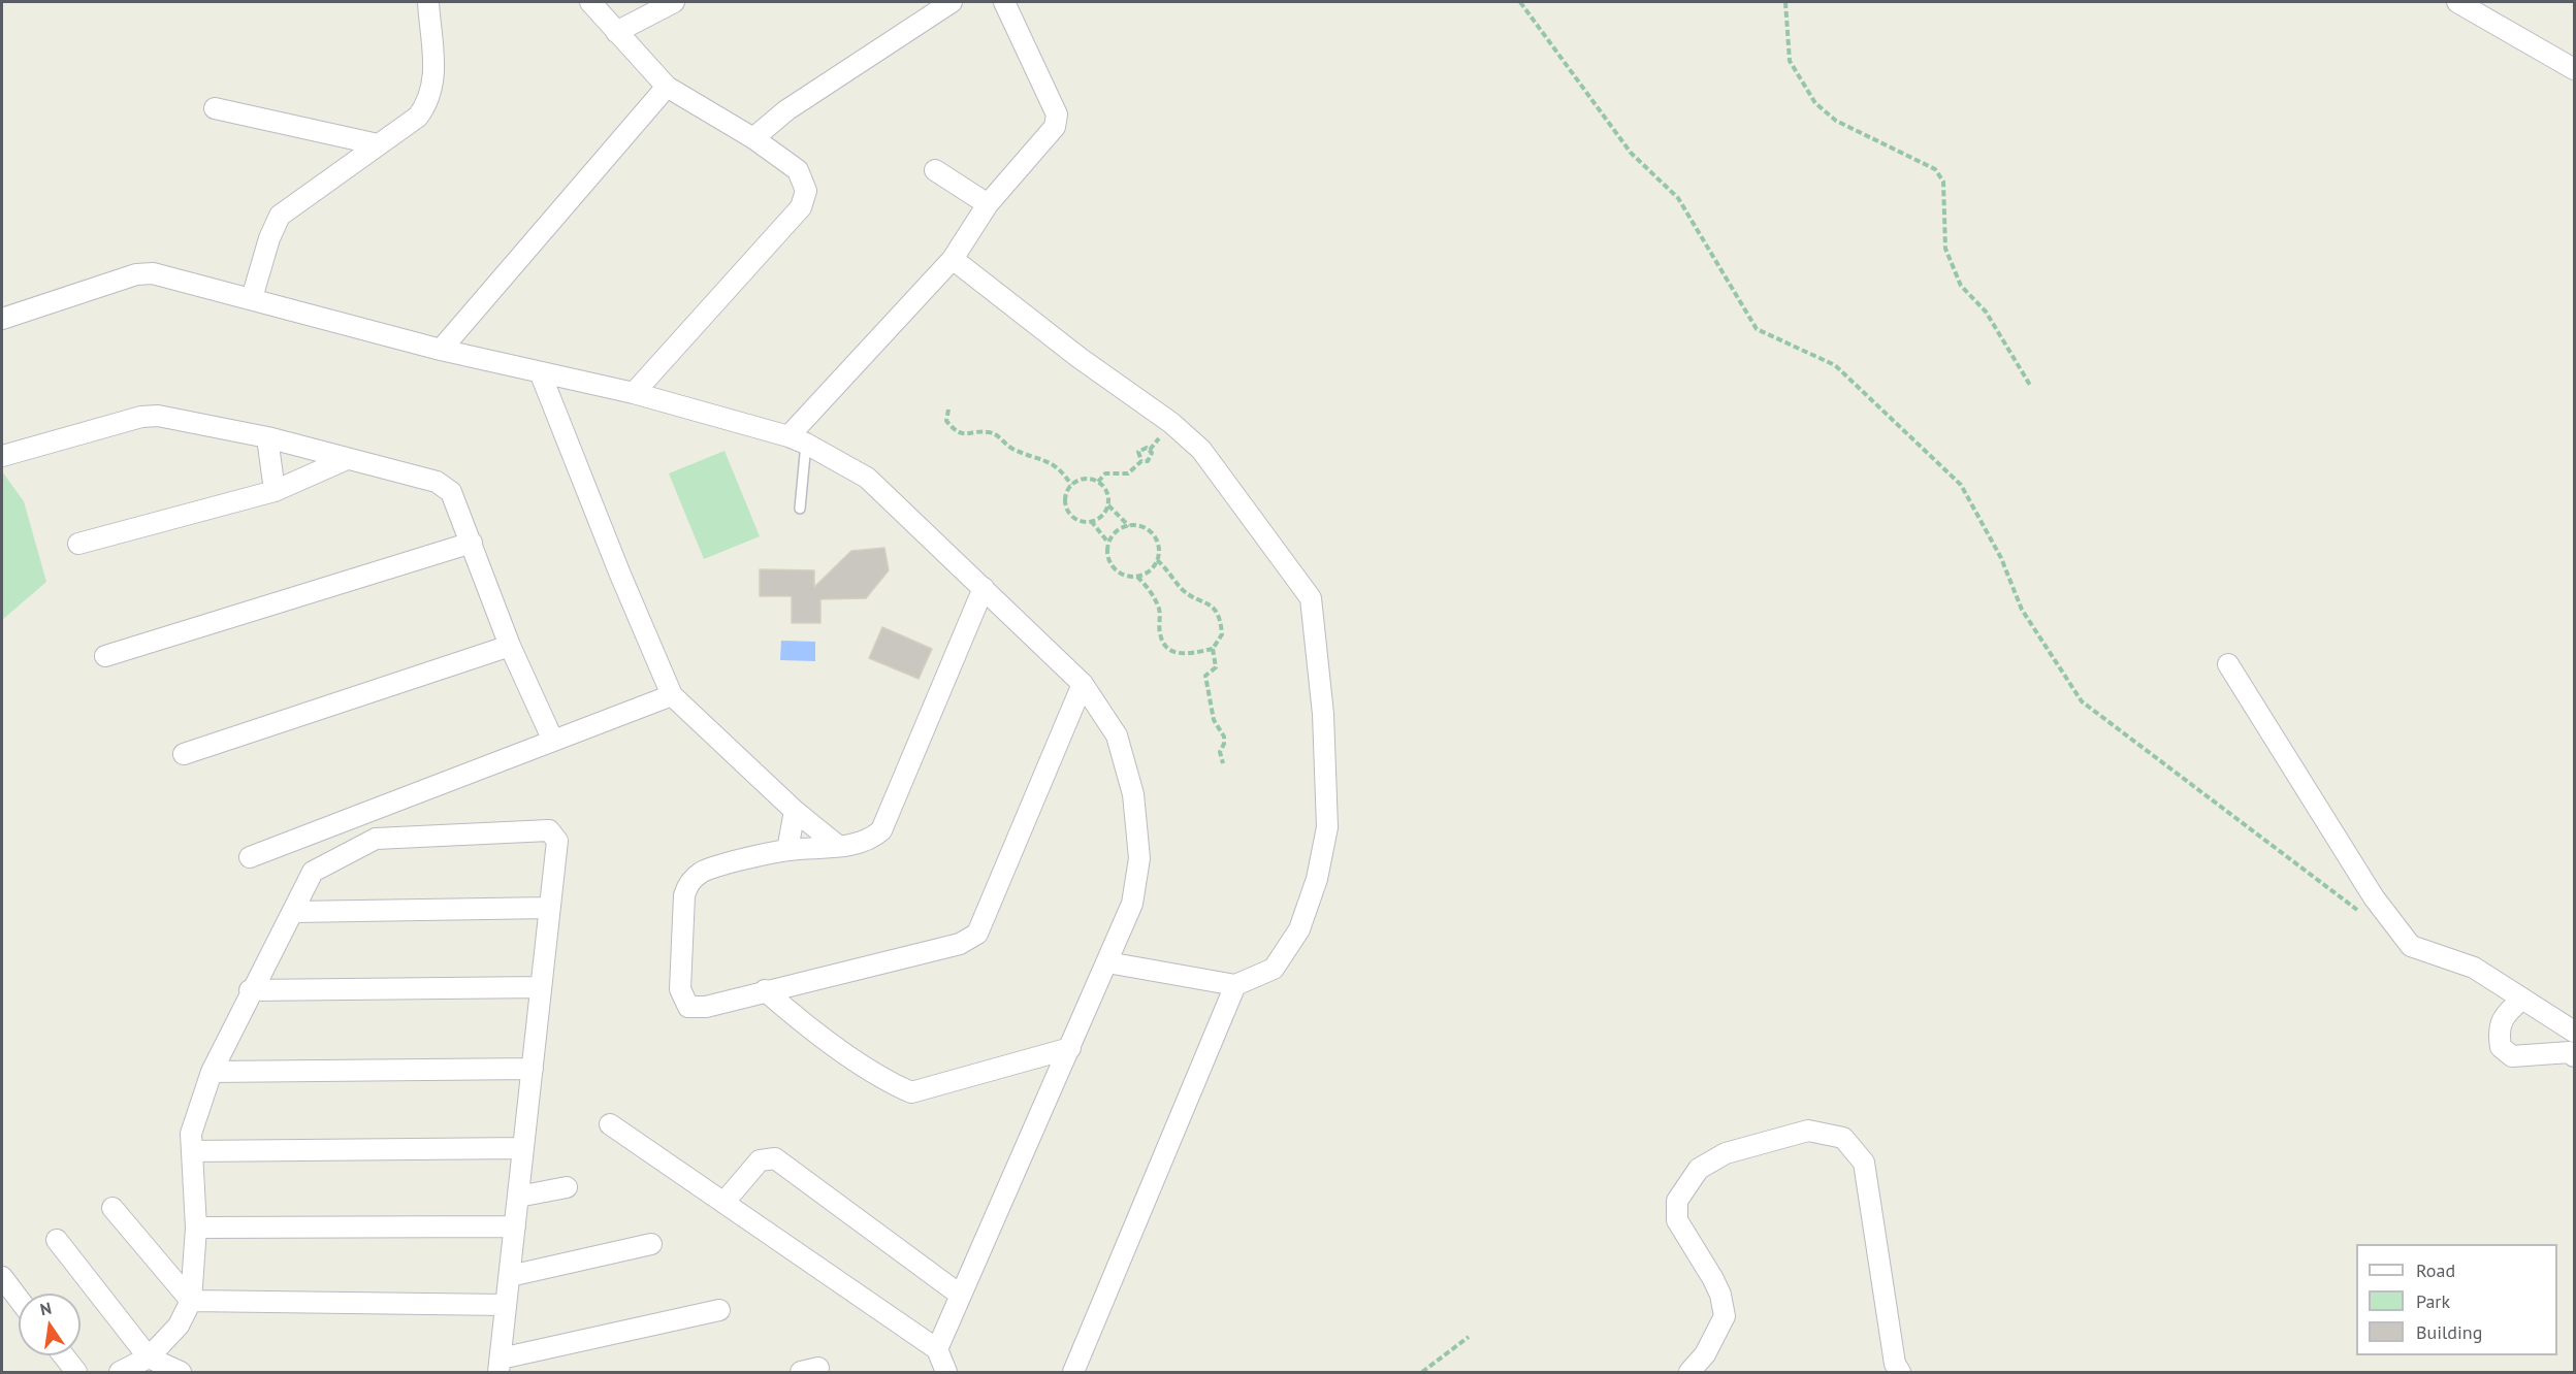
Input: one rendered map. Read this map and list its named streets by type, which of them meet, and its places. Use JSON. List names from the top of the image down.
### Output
{
  "legend": ["Road", "Park", "Building"],
  "north": "top"
}
